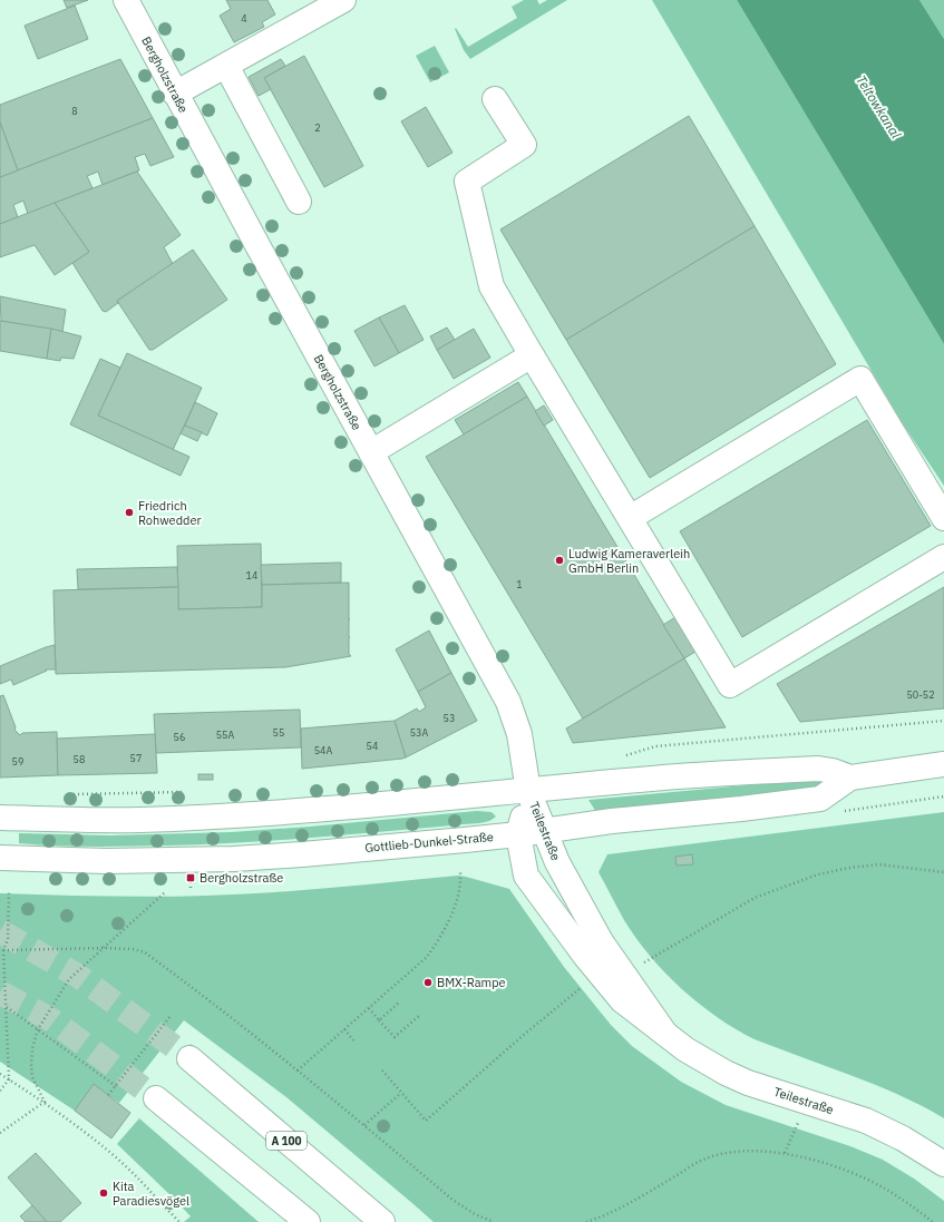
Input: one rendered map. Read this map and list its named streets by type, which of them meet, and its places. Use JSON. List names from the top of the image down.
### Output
{
  "streets": {
    "main road": [
      "Bergholzstraße",
      "Teilestraße",
      "Gottlieb-Dunkel-Straße",
      "A 100"
    ]
  },
  "crossings": [
    ["Bergholzstraße", "Teilestraße"],
    ["Bergholzstraße", "Gottlieb-Dunkel-Straße"],
    ["Teilestraße", "Gottlieb-Dunkel-Straße"]
  ],
  "water": ["Teltowkanal"],
  "places": {
    "other": [
      "Friedrich Rohwedder",
      "Ludwig Kameraverleih GmbH Berlin",
      "BMX-Rampe",
      "Kita Paradiesvögel"
    ],
    "transit": ["Bergholzstraße"]
  },
  "house_numbers": [
    "4",
    "8",
    "2",
    "14",
    "1",
    "50-52",
    "53",
    "55",
    "53A",
    "55A",
    "56",
    "54",
    "54A",
    "57",
    "58",
    "59"
  ]
}
